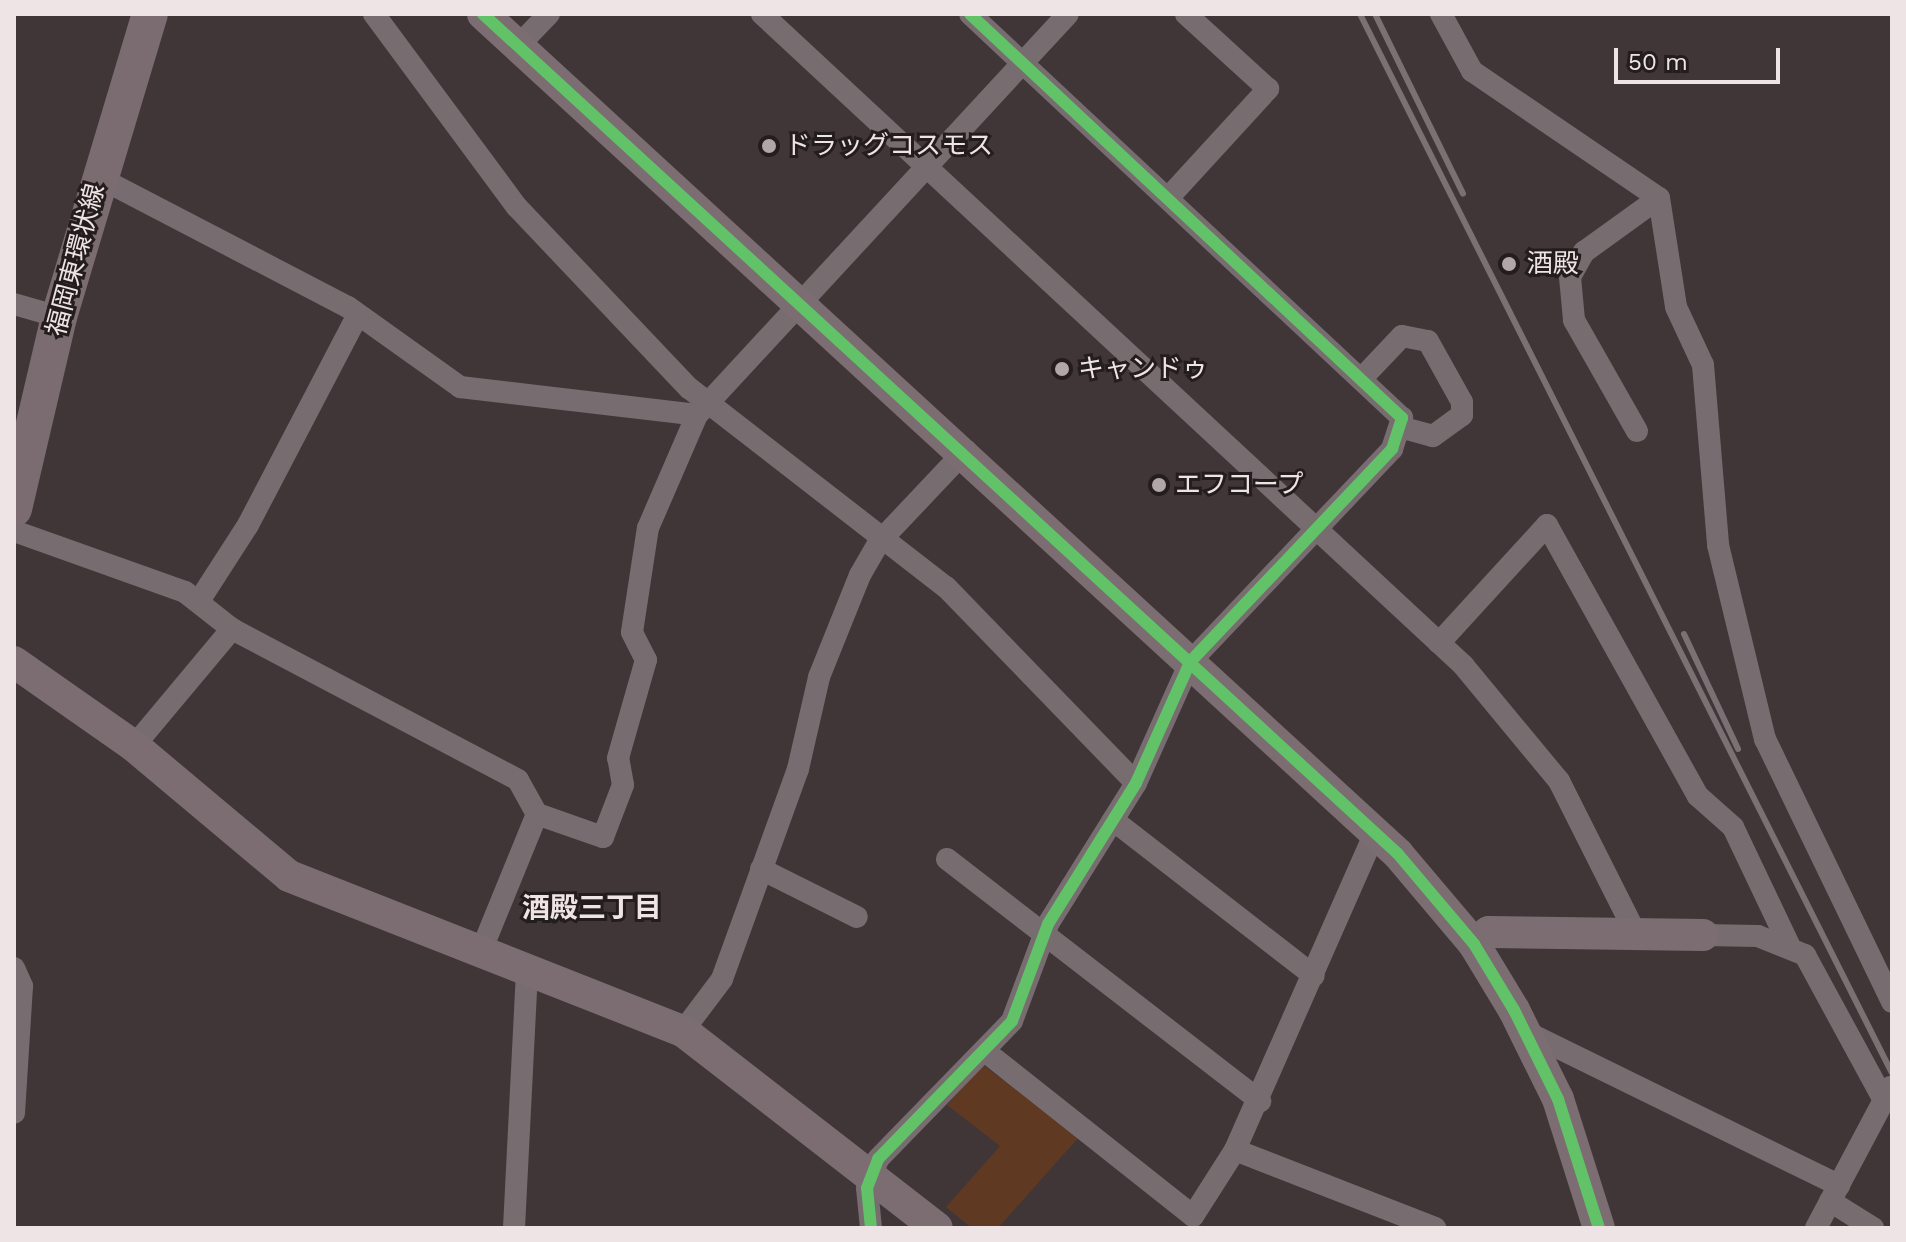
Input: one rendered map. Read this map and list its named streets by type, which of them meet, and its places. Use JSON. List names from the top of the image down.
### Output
{
  "streets": {
    "main road": ["福岡東環状線"]
  },
  "districts": ["酒殿三丁目"],
  "places": [
    "ドラッグコスモス",
    "酒殿",
    "キャンドゥ",
    "エフコープ"
  ],
  "scale_bar": "50 m"
}
